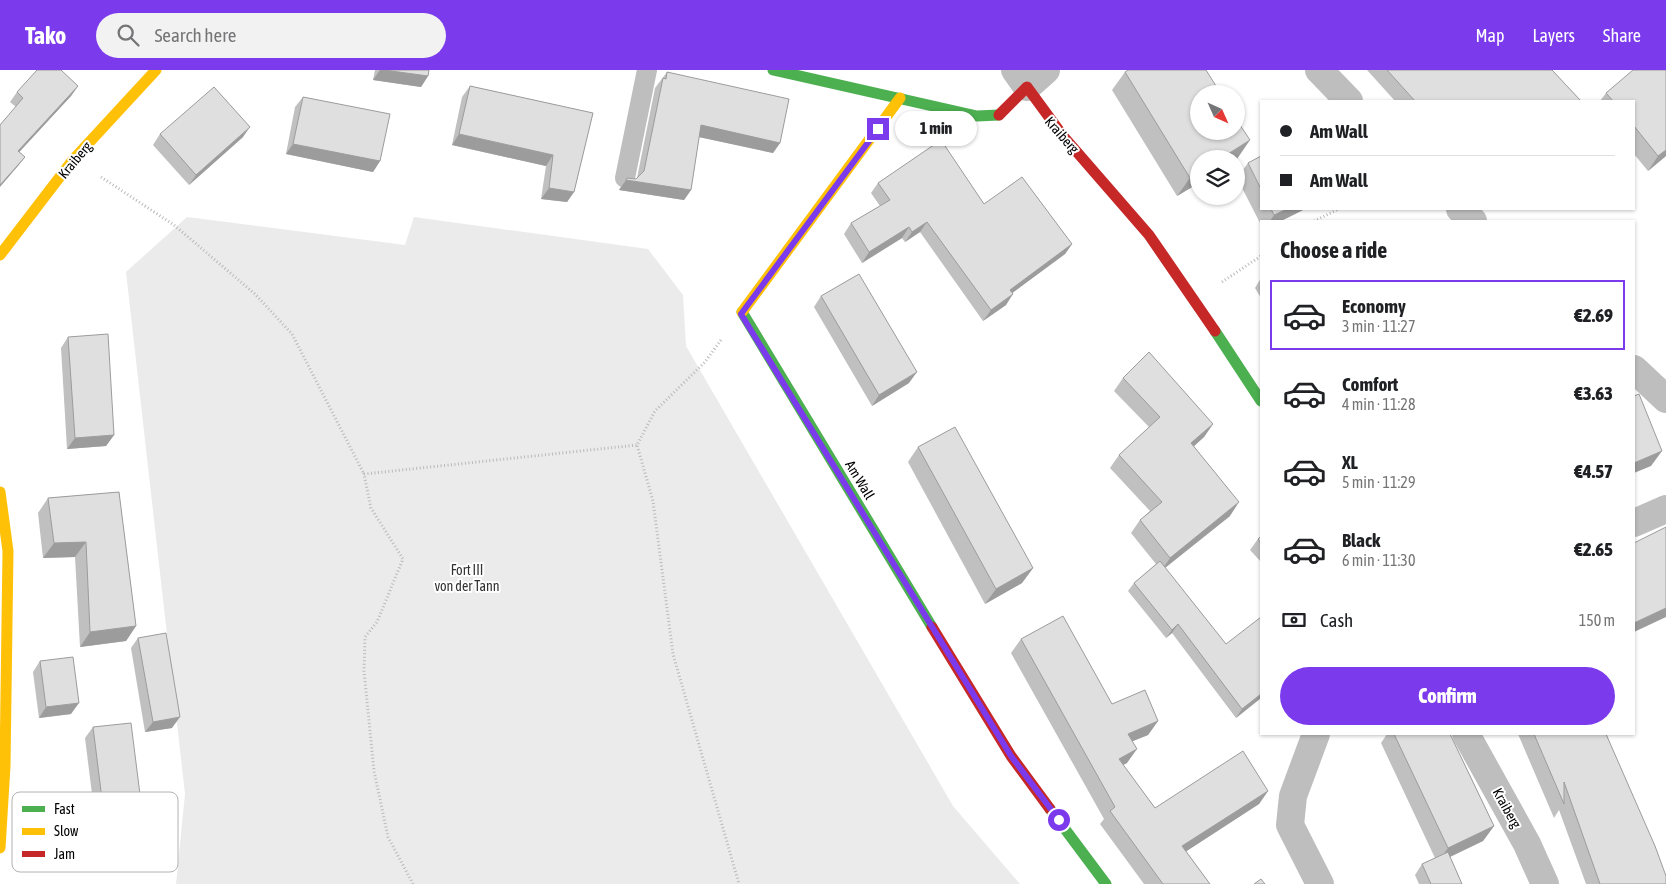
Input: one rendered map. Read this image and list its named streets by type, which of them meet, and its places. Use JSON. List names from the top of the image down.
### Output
{
  "streets": {
    "street": ["Kraiberg", "Am Wall"]
  },
  "parks": ["Fort III von der Tann"],
  "legend": ["Fast", "Slow", "Jam"],
  "north": "bottom right",
  "page": {
    "header": "Tako",
    "search": "Search here",
    "nav": ["Map", "Layers", "Share"],
    "banner": ["Am Wall", "Am Wall"],
    "bubble": "1 min",
    "heading": "Choose a ride",
    "list": [
      {
        "name": "Economy",
        "note": "3 min · 11:27",
        "value": "€2.69"
      },
      {
        "name": "Comfort",
        "note": "4 min · 11:28",
        "value": "€3.63"
      },
      {
        "name": "XL",
        "note": "5 min · 11:29",
        "value": "€4.57"
      },
      {
        "name": "Black",
        "note": "6 min · 11:30",
        "value": "€2.65"
      }
    ],
    "pay": ["Cash", "150 m"],
    "buttons": "Confirm"
  }
}
